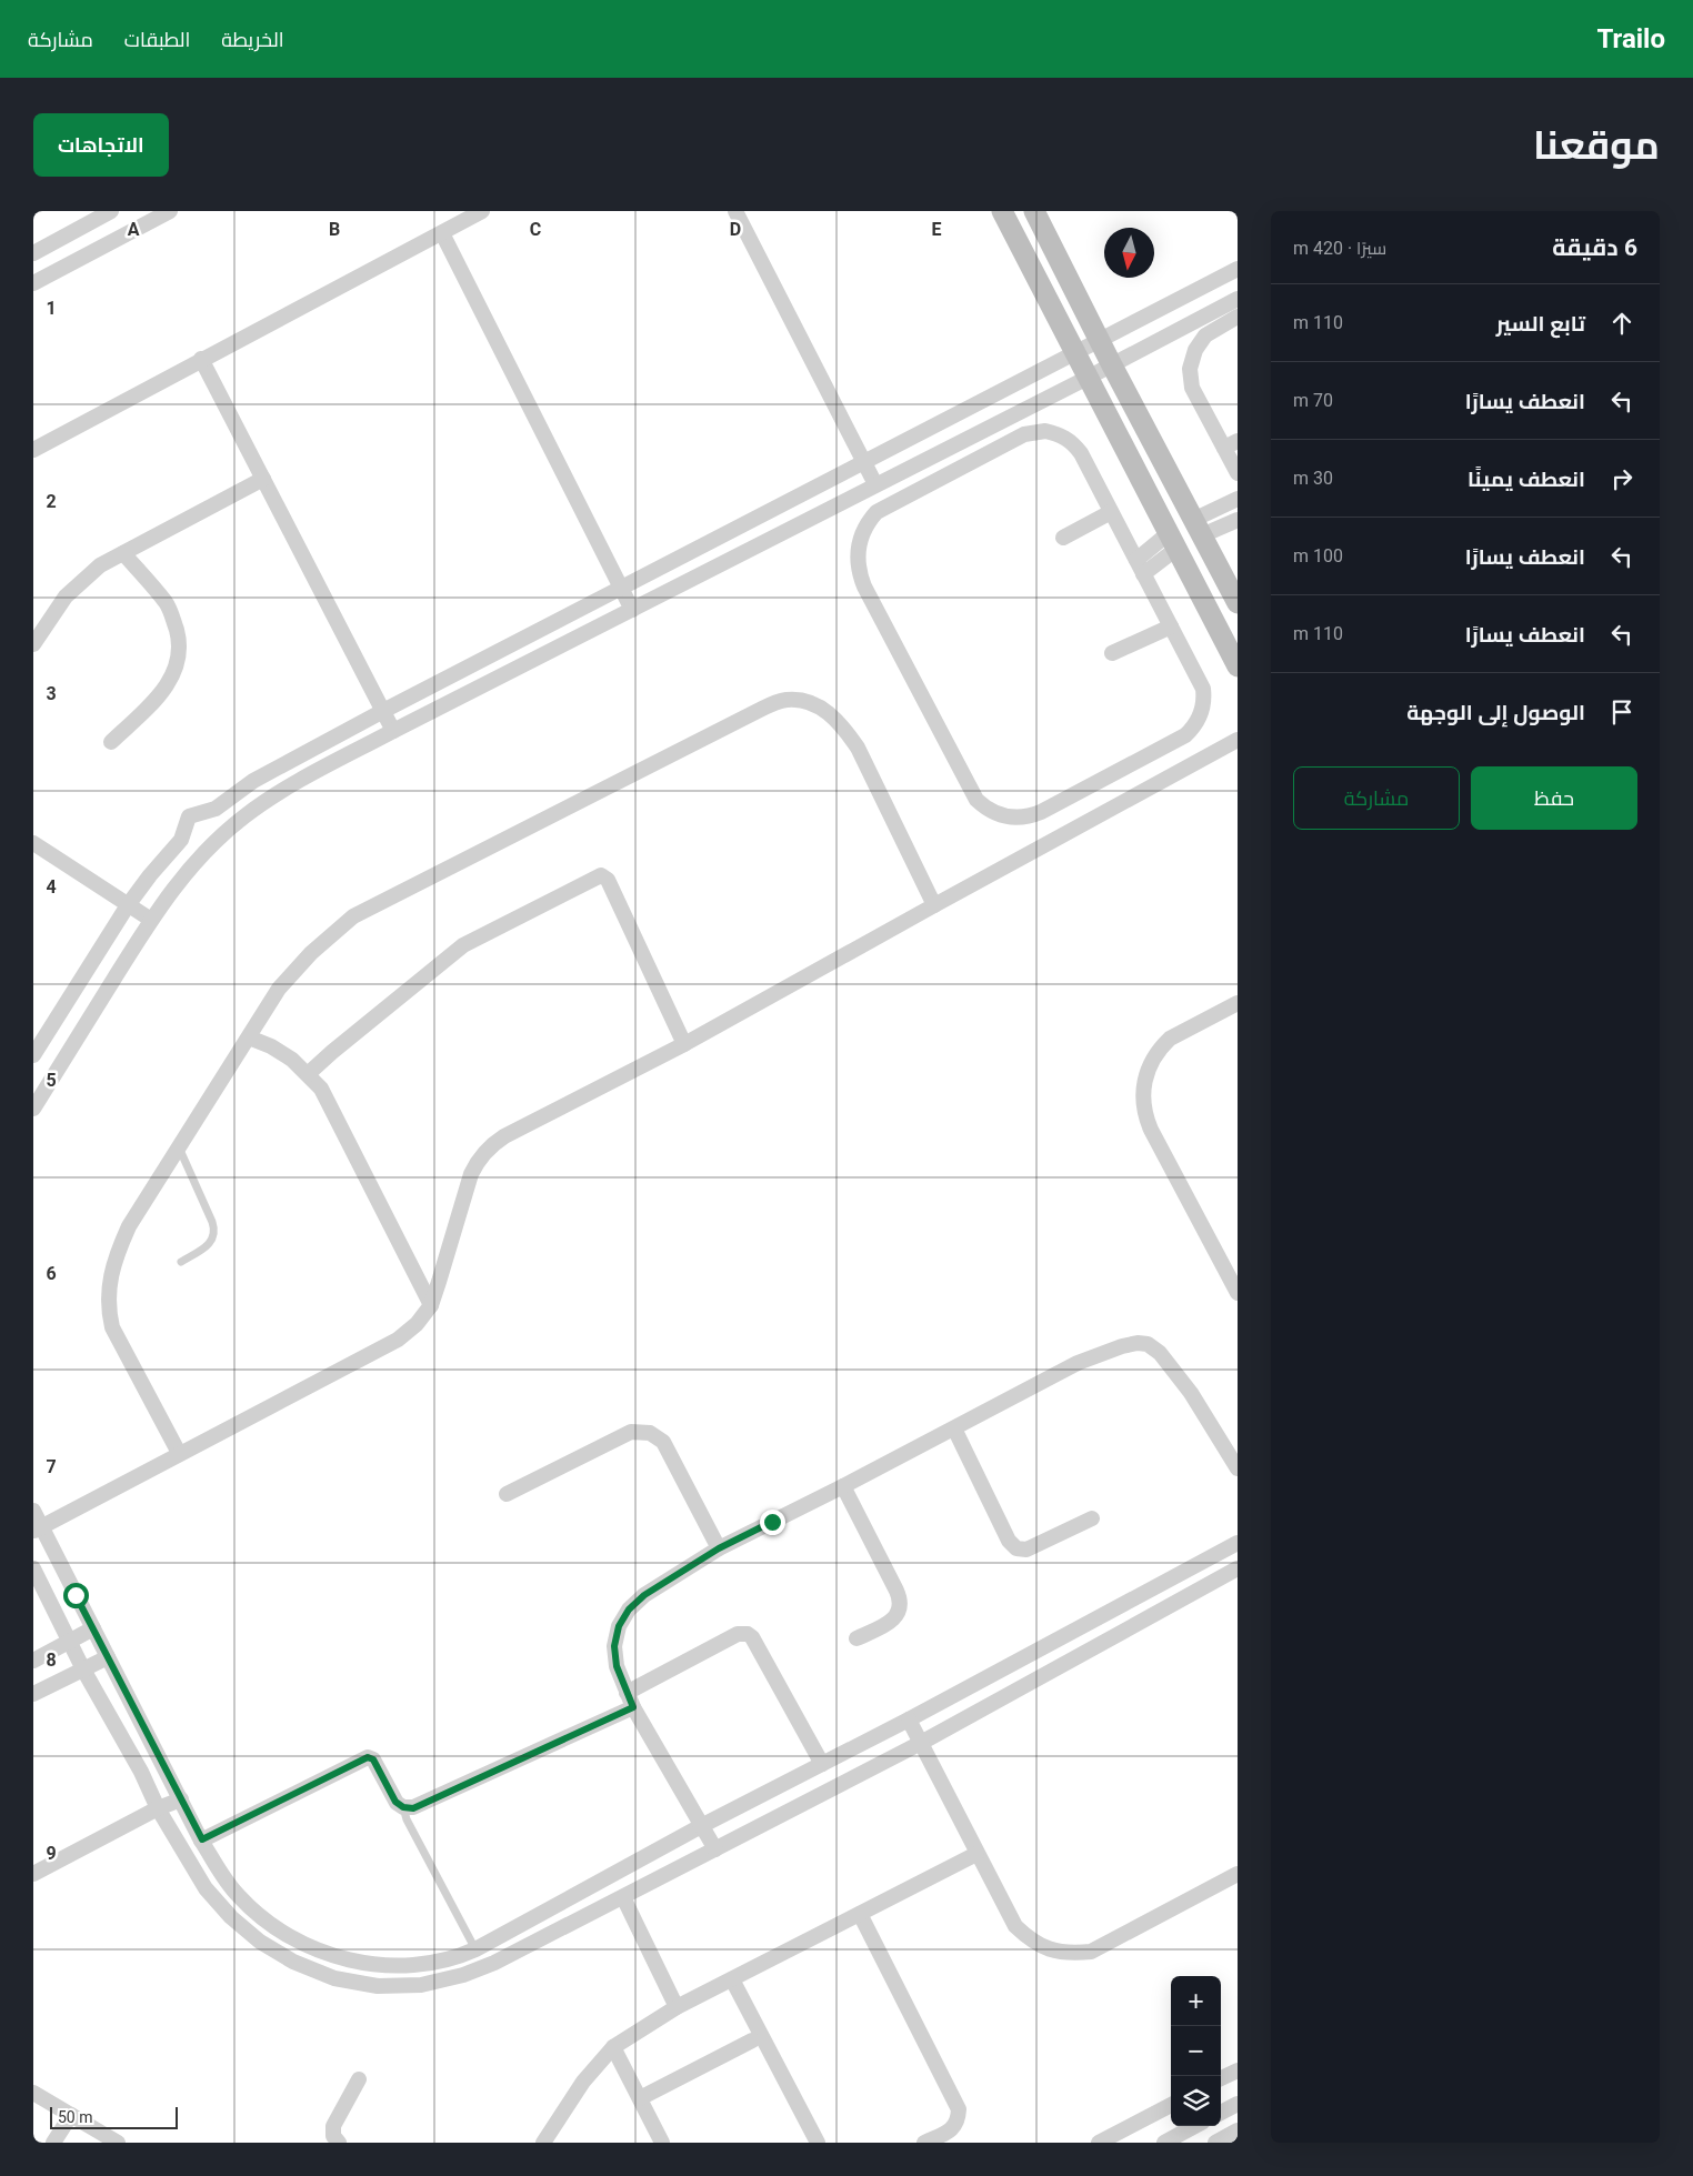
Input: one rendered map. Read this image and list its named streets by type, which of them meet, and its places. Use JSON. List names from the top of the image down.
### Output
{
  "scale_bar": "50 m",
  "north": "bottom",
  "page": {
    "header": "Trailo",
    "nav": ["الخريطة", "الطبقات", "مشاركة"],
    "title": "موقعنا",
    "buttons": [
      "الاتجاهات",
      ["حفظ", "مشاركة"]
    ],
    "heading": ["6 دقيقة", "سيرًا · 420 m"],
    "list": [
      ["تابع السير", "110 m"],
      ["انعطف يسارًا", "70 m"],
      ["انعطف يمينًا", "30 m"],
      ["انعطف يسارًا", "100 m"],
      ["انعطف يسارًا", "110 m"],
      "الوصول إلى الوجهة"
    ],
    "map_buttons": ["+", "−"],
    "scale": "50 m"
  },
  "grid": {
    "columns": [
      "A",
      "B",
      "C",
      "D",
      "E"
    ],
    "rows": [
      "1",
      "2",
      "3",
      "4",
      "5",
      "6",
      "7",
      "8",
      "9"
    ]
  }
}
